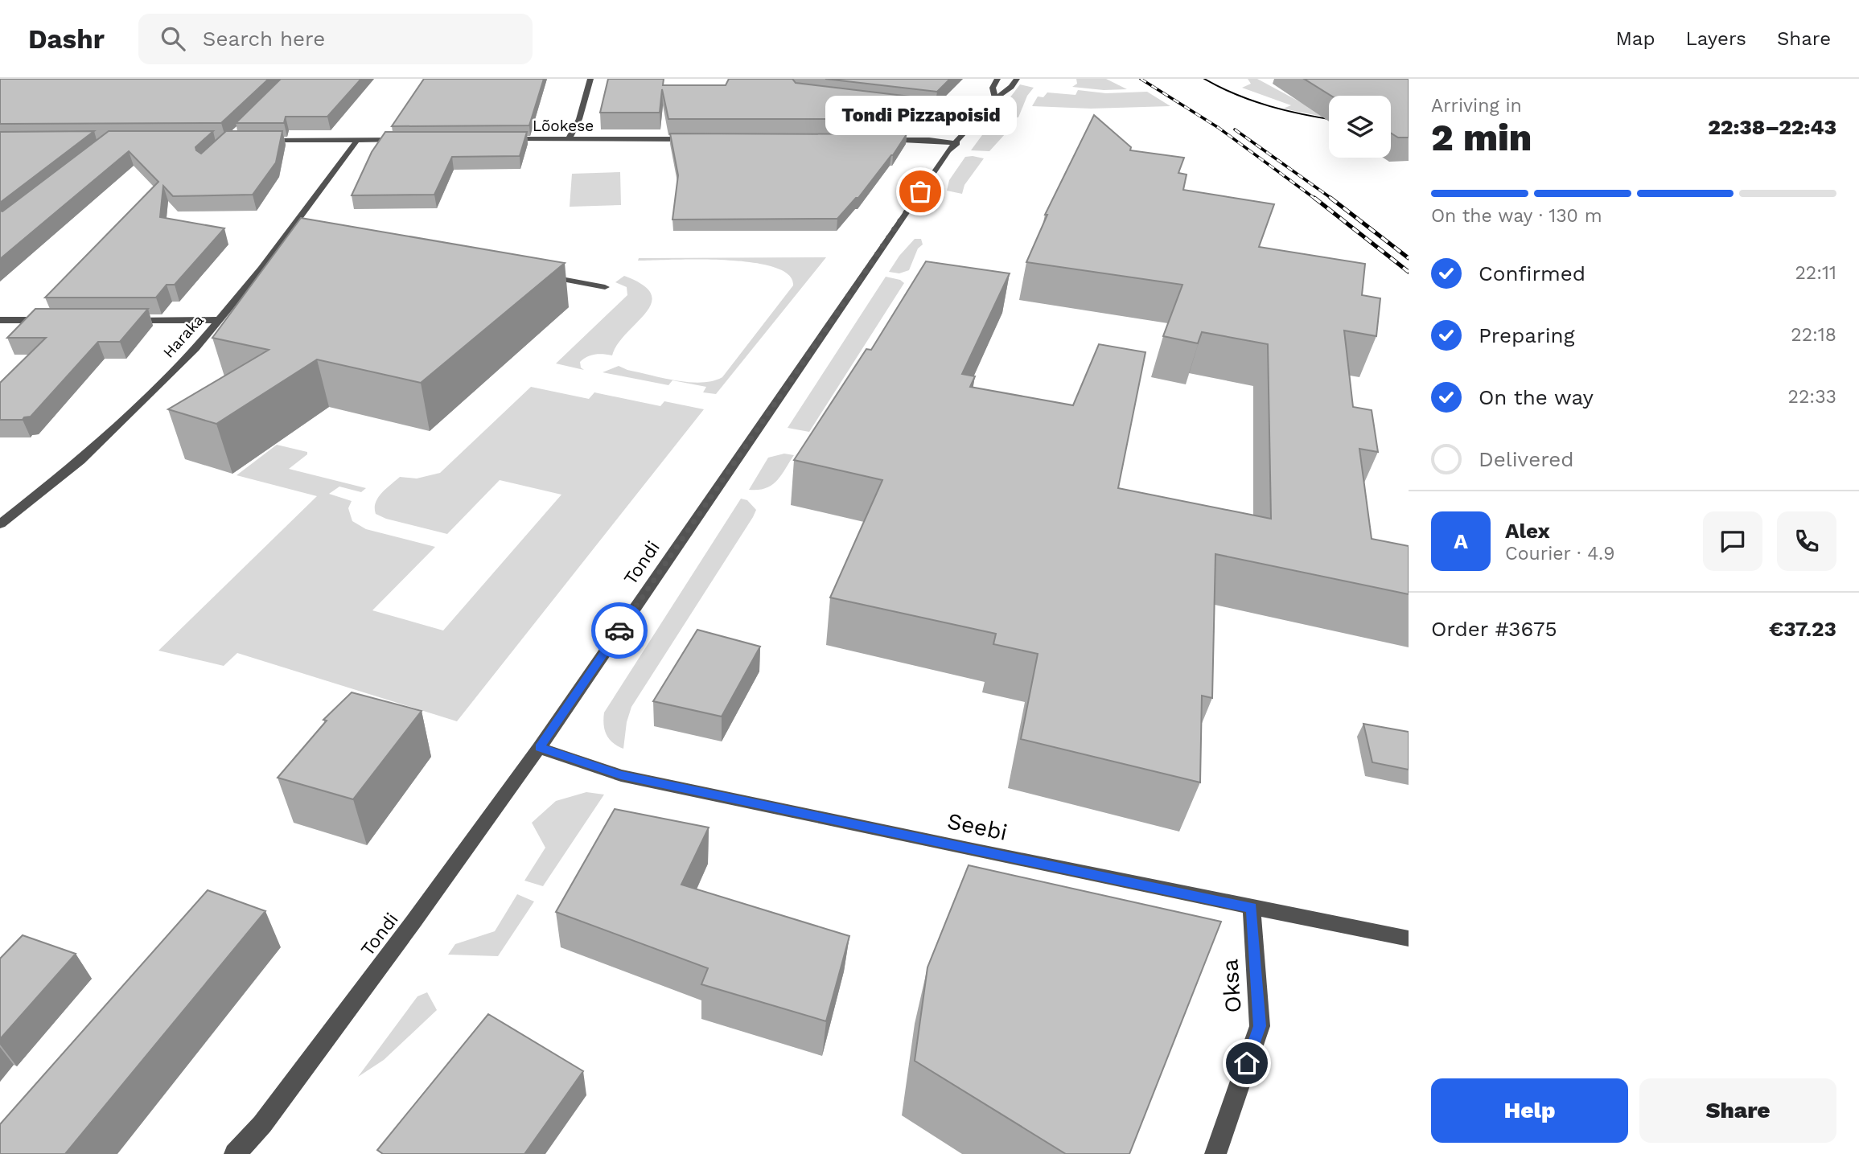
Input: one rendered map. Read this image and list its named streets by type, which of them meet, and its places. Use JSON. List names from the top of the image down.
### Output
{
  "streets": {
    "street": [
      "Lõokese",
      "Haraka",
      "Tondi",
      "Seebi",
      "Oksa"
    ]
  },
  "crossings": [
    ["Tondi", "Seebi"],
    ["Seebi", "Oksa"]
  ],
  "places": ["Tondi Pizzapoisid"],
  "page": {
    "header": "Dashr",
    "search": "Search here",
    "nav": ["Map", "Layers", "Share"],
    "heading": ["2 min", "Arriving in", "22:38–22:43"],
    "panel": [
      "Alex",
      "Courier · 4.9",
      "Order #3675",
      "€37.23"
    ],
    "bubble": "Tondi Pizzapoisid",
    "bar": "On the way · 130 m",
    "list": [
      ["Confirmed", "22:11"],
      ["Preparing", "22:18"],
      ["On the way", "22:33"],
      "Delivered"
    ],
    "round": "A",
    "buttons": ["Help", "Share"]
  }
}
